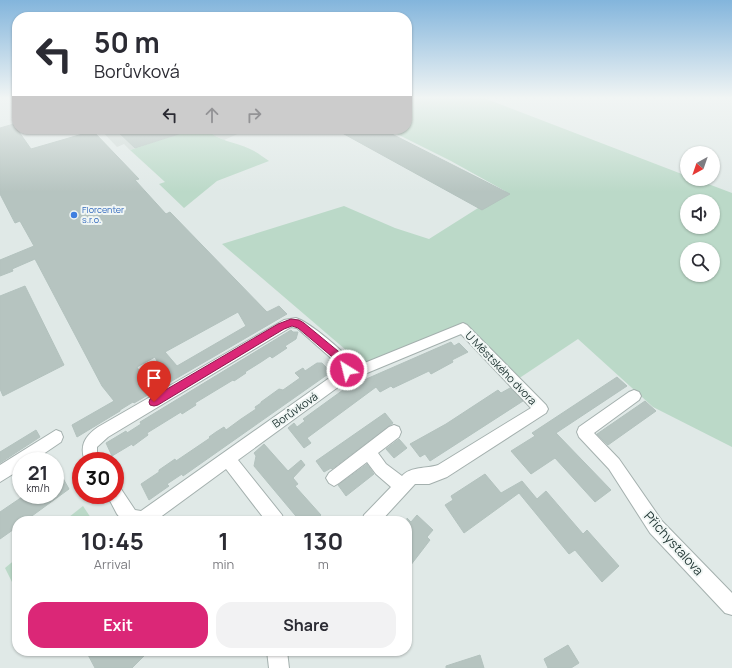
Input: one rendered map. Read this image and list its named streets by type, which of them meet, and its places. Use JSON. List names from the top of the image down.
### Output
{
  "streets": {
    "street": ["U Městského dvora", "Borůvková", "Přichystalova"]
  },
  "places": ["Florcenter s.r.o."],
  "north": "bottom left",
  "page": {
    "turn": ["50 m", "Borůvková"],
    "speed": "21 km/h",
    "limit": "30",
    "eta": [
      "10:45",
      "Arrival",
      "1",
      "min",
      "130",
      "m"
    ],
    "buttons": ["Exit", "Share"]
  }
}
